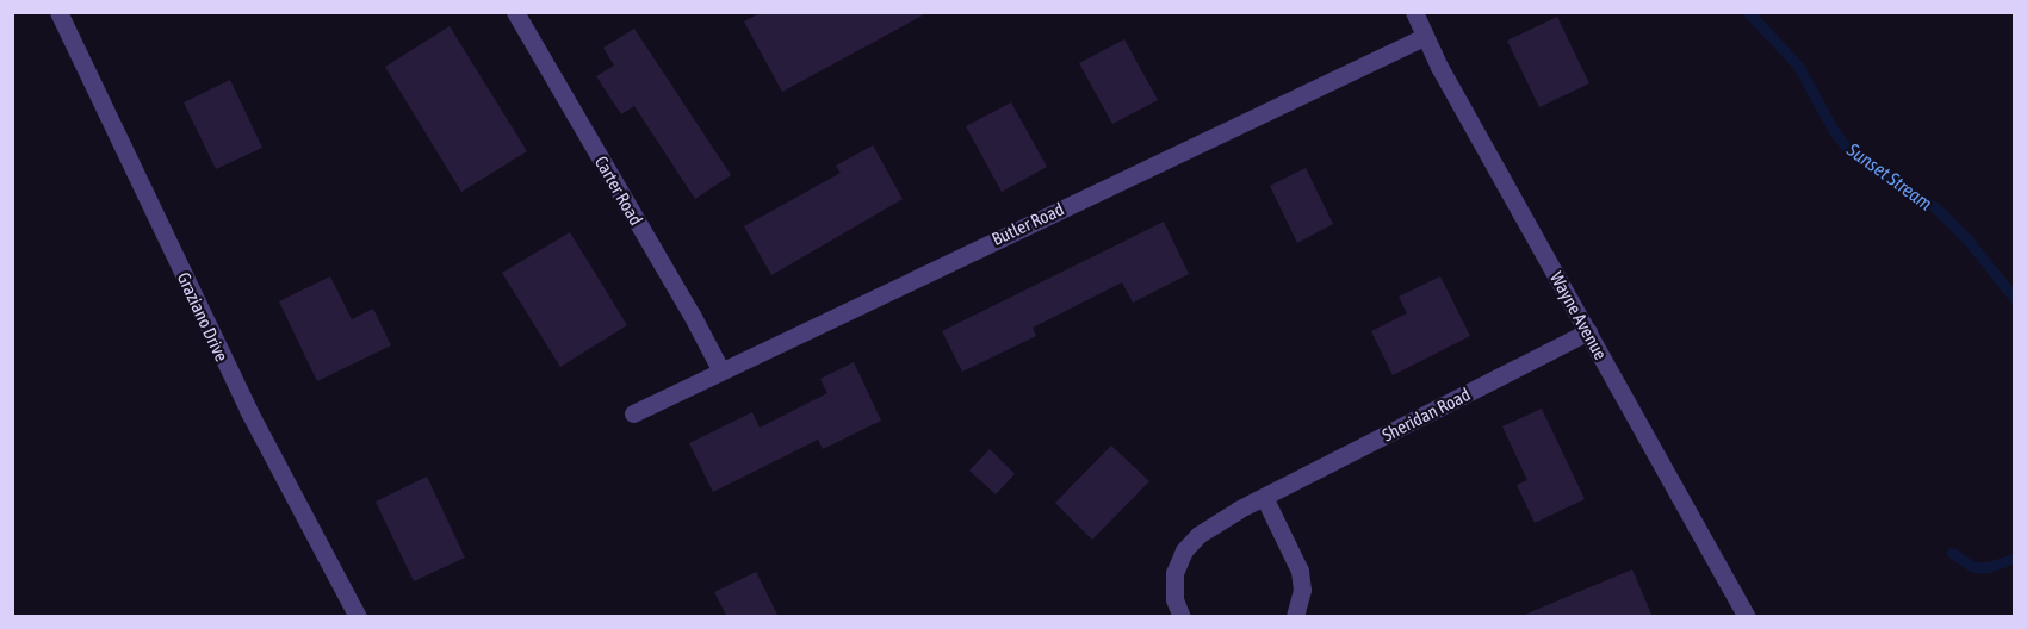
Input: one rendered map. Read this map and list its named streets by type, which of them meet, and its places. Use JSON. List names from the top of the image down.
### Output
{
  "streets": {
    "street": [
      "Carter Road",
      "Butler Road",
      "Wayne Avenue",
      "Graziano Drive",
      "Sheridan Road"
    ]
  },
  "crossings": [
    ["Carter Road", "Butler Road"],
    ["Butler Road", "Wayne Avenue"],
    ["Wayne Avenue", "Sheridan Road"]
  ],
  "water": ["Sunset Stream"]
}
